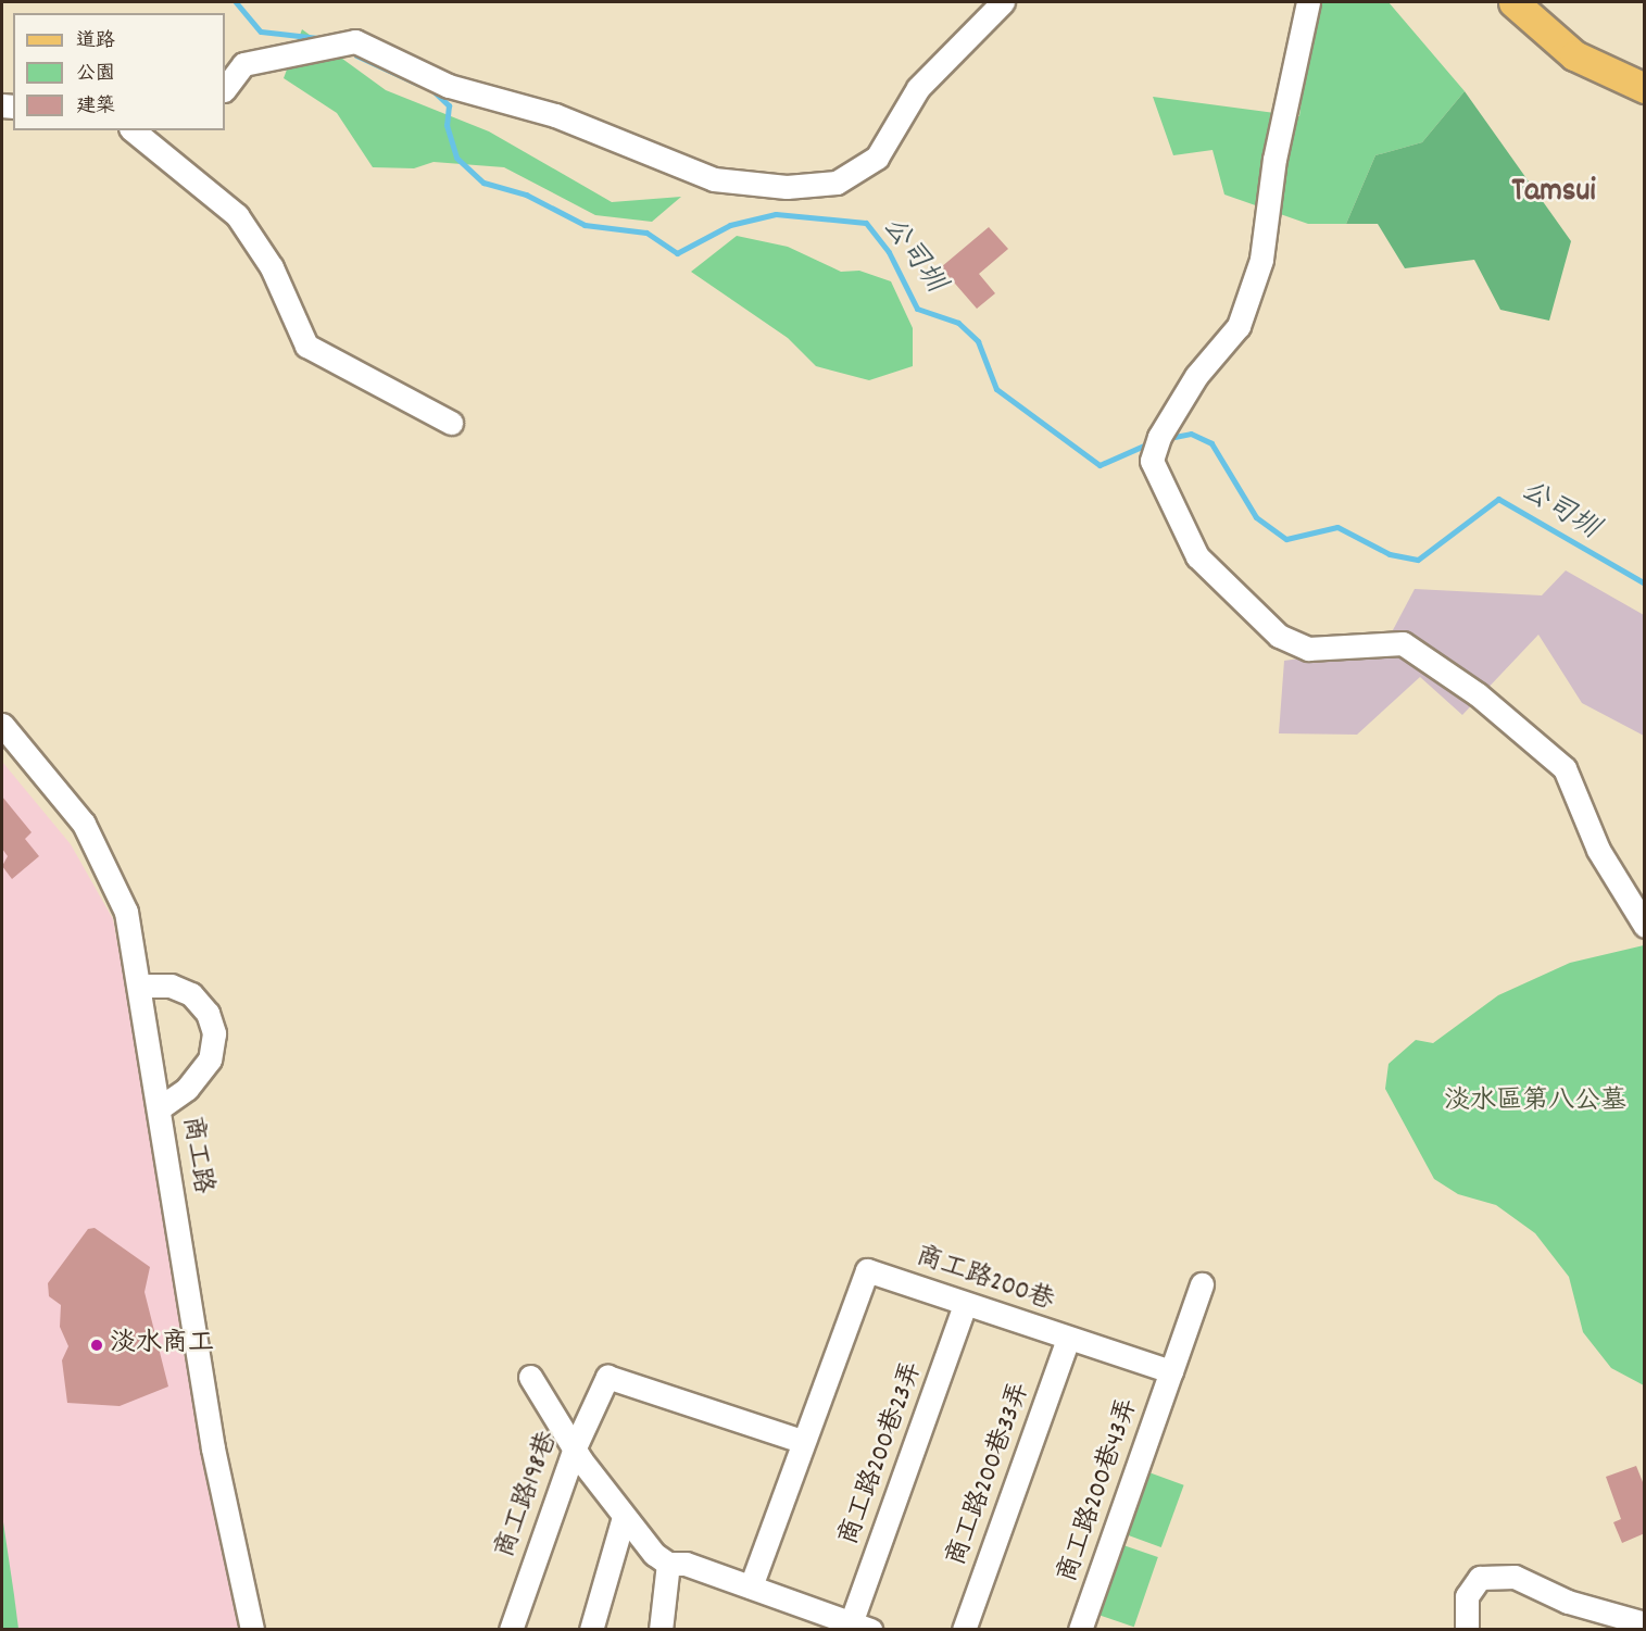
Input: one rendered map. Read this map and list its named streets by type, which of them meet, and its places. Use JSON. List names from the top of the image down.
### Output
{
  "streets": {
    "street": [
      "商工路",
      "商工路200巷",
      "商工路200巷23弄",
      "商工路200巷33弄",
      "商工路200巷43弄",
      "商工路198巷"
    ]
  },
  "crossings": [
    ["商工路200巷", "商工路200巷23弄"],
    ["商工路200巷", "商工路200巷33弄"],
    ["商工路200巷", "商工路200巷43弄"],
    ["商工路200巷", "商工路198巷"]
  ],
  "districts": ["Tamsui"],
  "water": ["公司圳"],
  "parks": ["淡水區第八公墓"],
  "places": ["淡水商工"],
  "legend": ["道路", "公園", "建築"]
}
